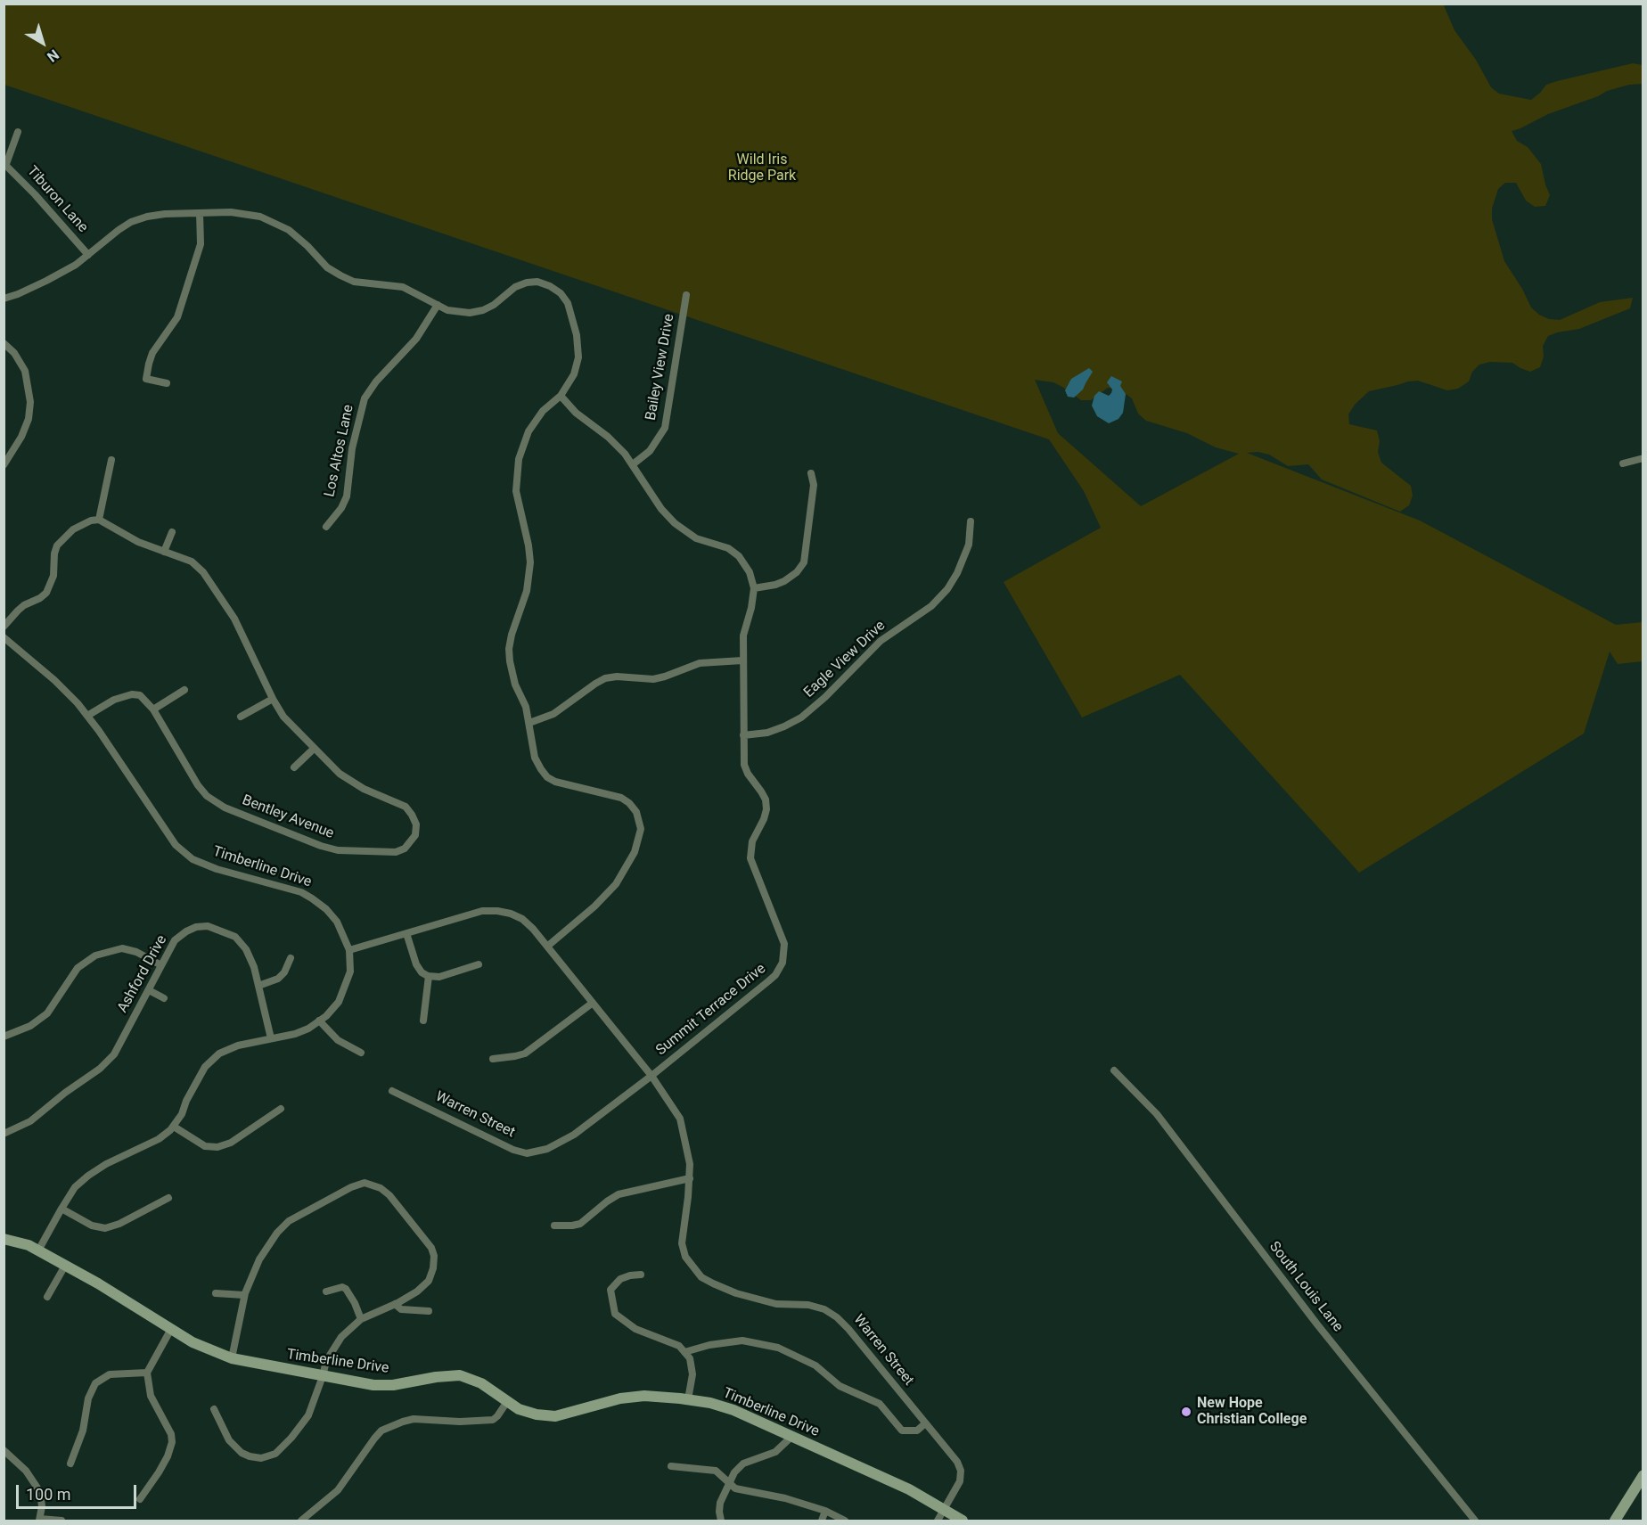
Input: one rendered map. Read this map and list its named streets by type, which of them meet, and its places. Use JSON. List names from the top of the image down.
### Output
{
  "streets": {
    "street": [
      "Tiburon Lane",
      "Bailey View Drive",
      "Los Altos Lane",
      "Eagle View Drive",
      "Bentley Avenue",
      "Timberline Drive",
      "Ashford Drive",
      "Summit Terrace Drive",
      "Warren Street",
      "South Louis Lane"
    ]
  },
  "crossings": [
    ["Eagle View Drive", "Summit Terrace Drive"],
    ["Bentley Avenue", "Timberline Drive"],
    ["Timberline Drive", "Ashford Drive"],
    ["Timberline Drive", "Warren Street"],
    ["Summit Terrace Drive", "Warren Street"]
  ],
  "parks": ["Wild Iris Ridge Park"],
  "places": ["New Hope Christian College"],
  "scale_bar": "100 m",
  "north": "bottom right"
}
